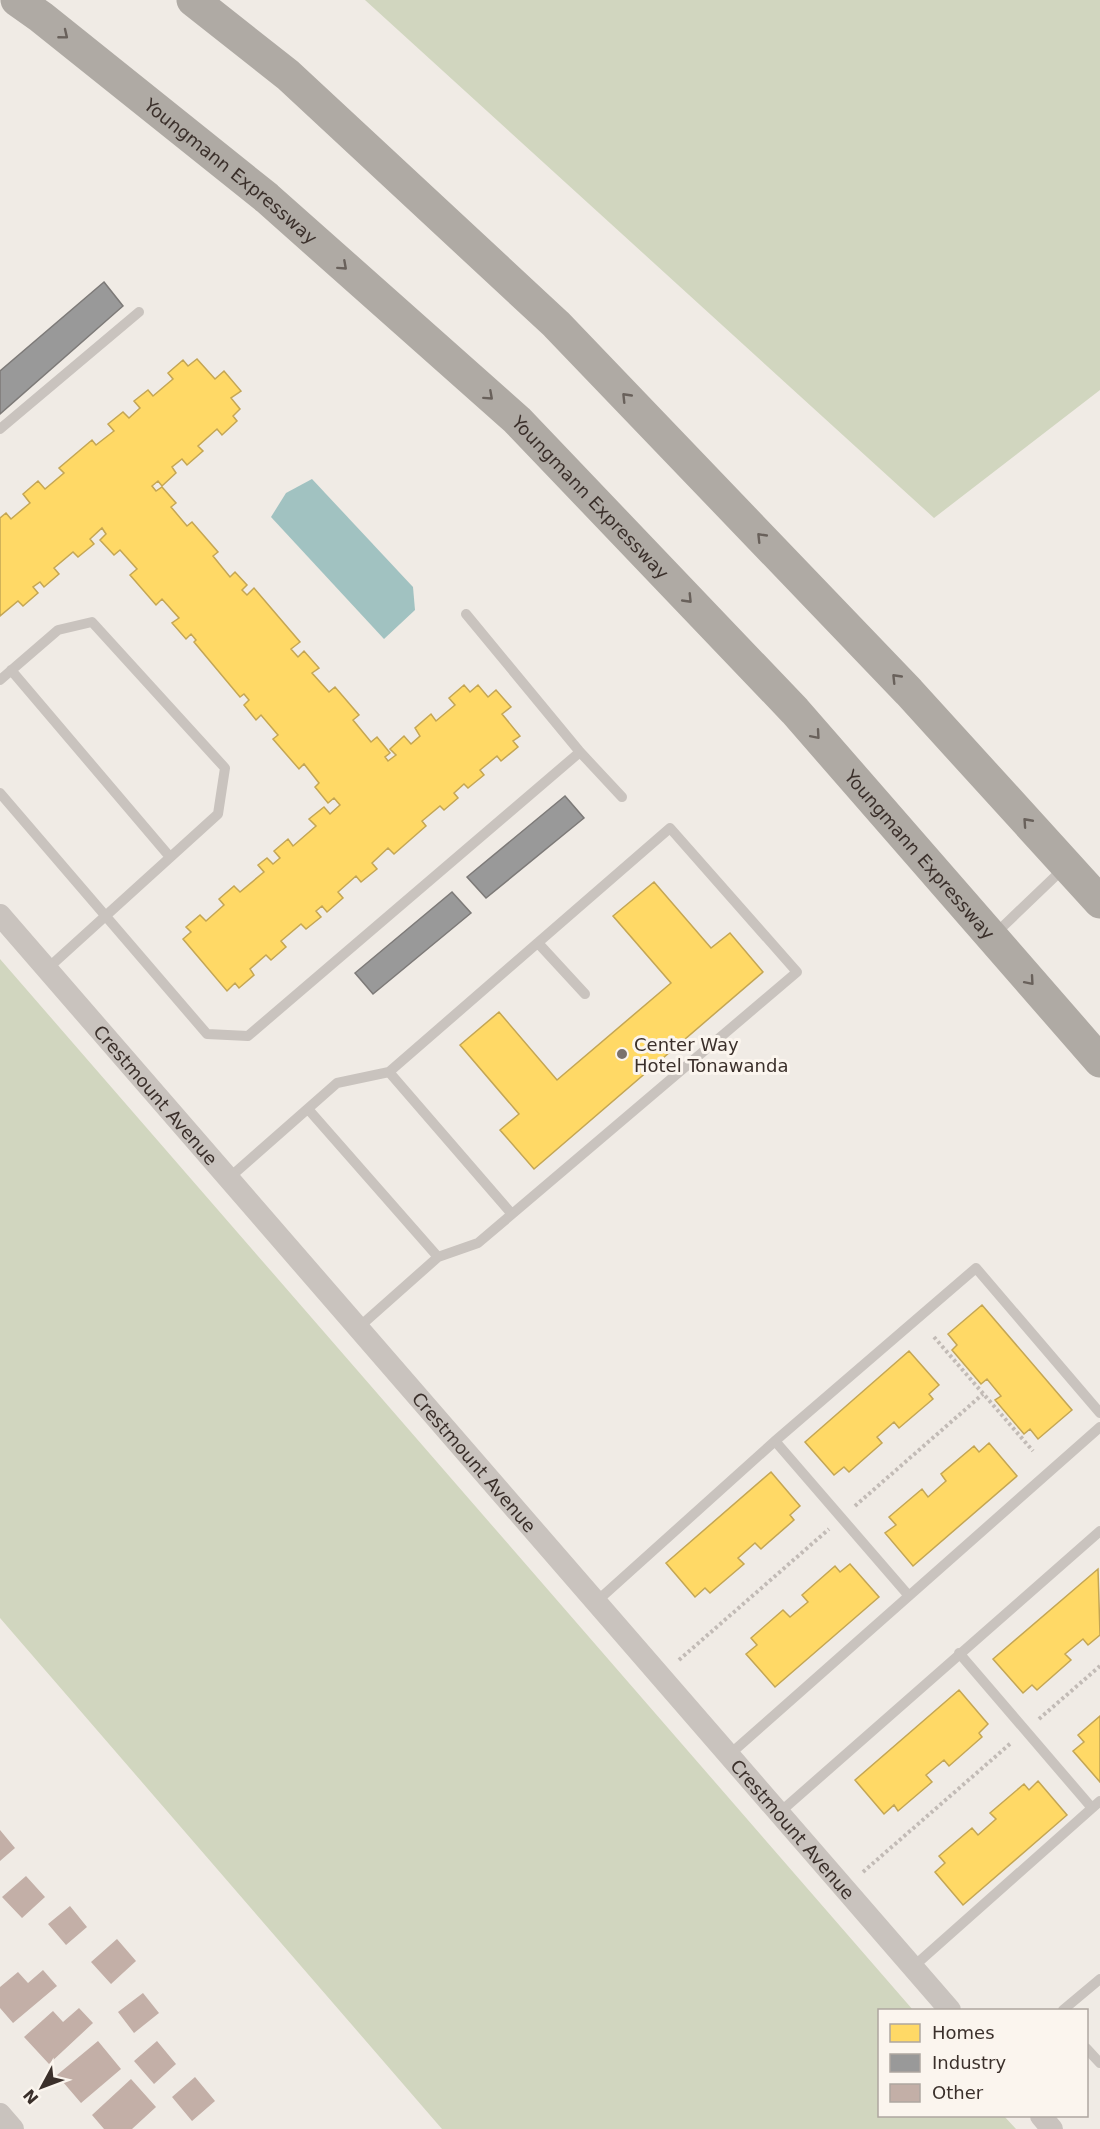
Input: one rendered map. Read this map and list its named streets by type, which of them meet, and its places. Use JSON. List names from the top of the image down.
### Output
{
  "streets": {
    "highway": ["Youngmann Expressway"],
    "street": ["Crestmount Avenue"]
  },
  "places": ["Center Way Hotel Tonawanda"],
  "legend": ["Homes", "Industry", "Other"],
  "north": "bottom left"
}
